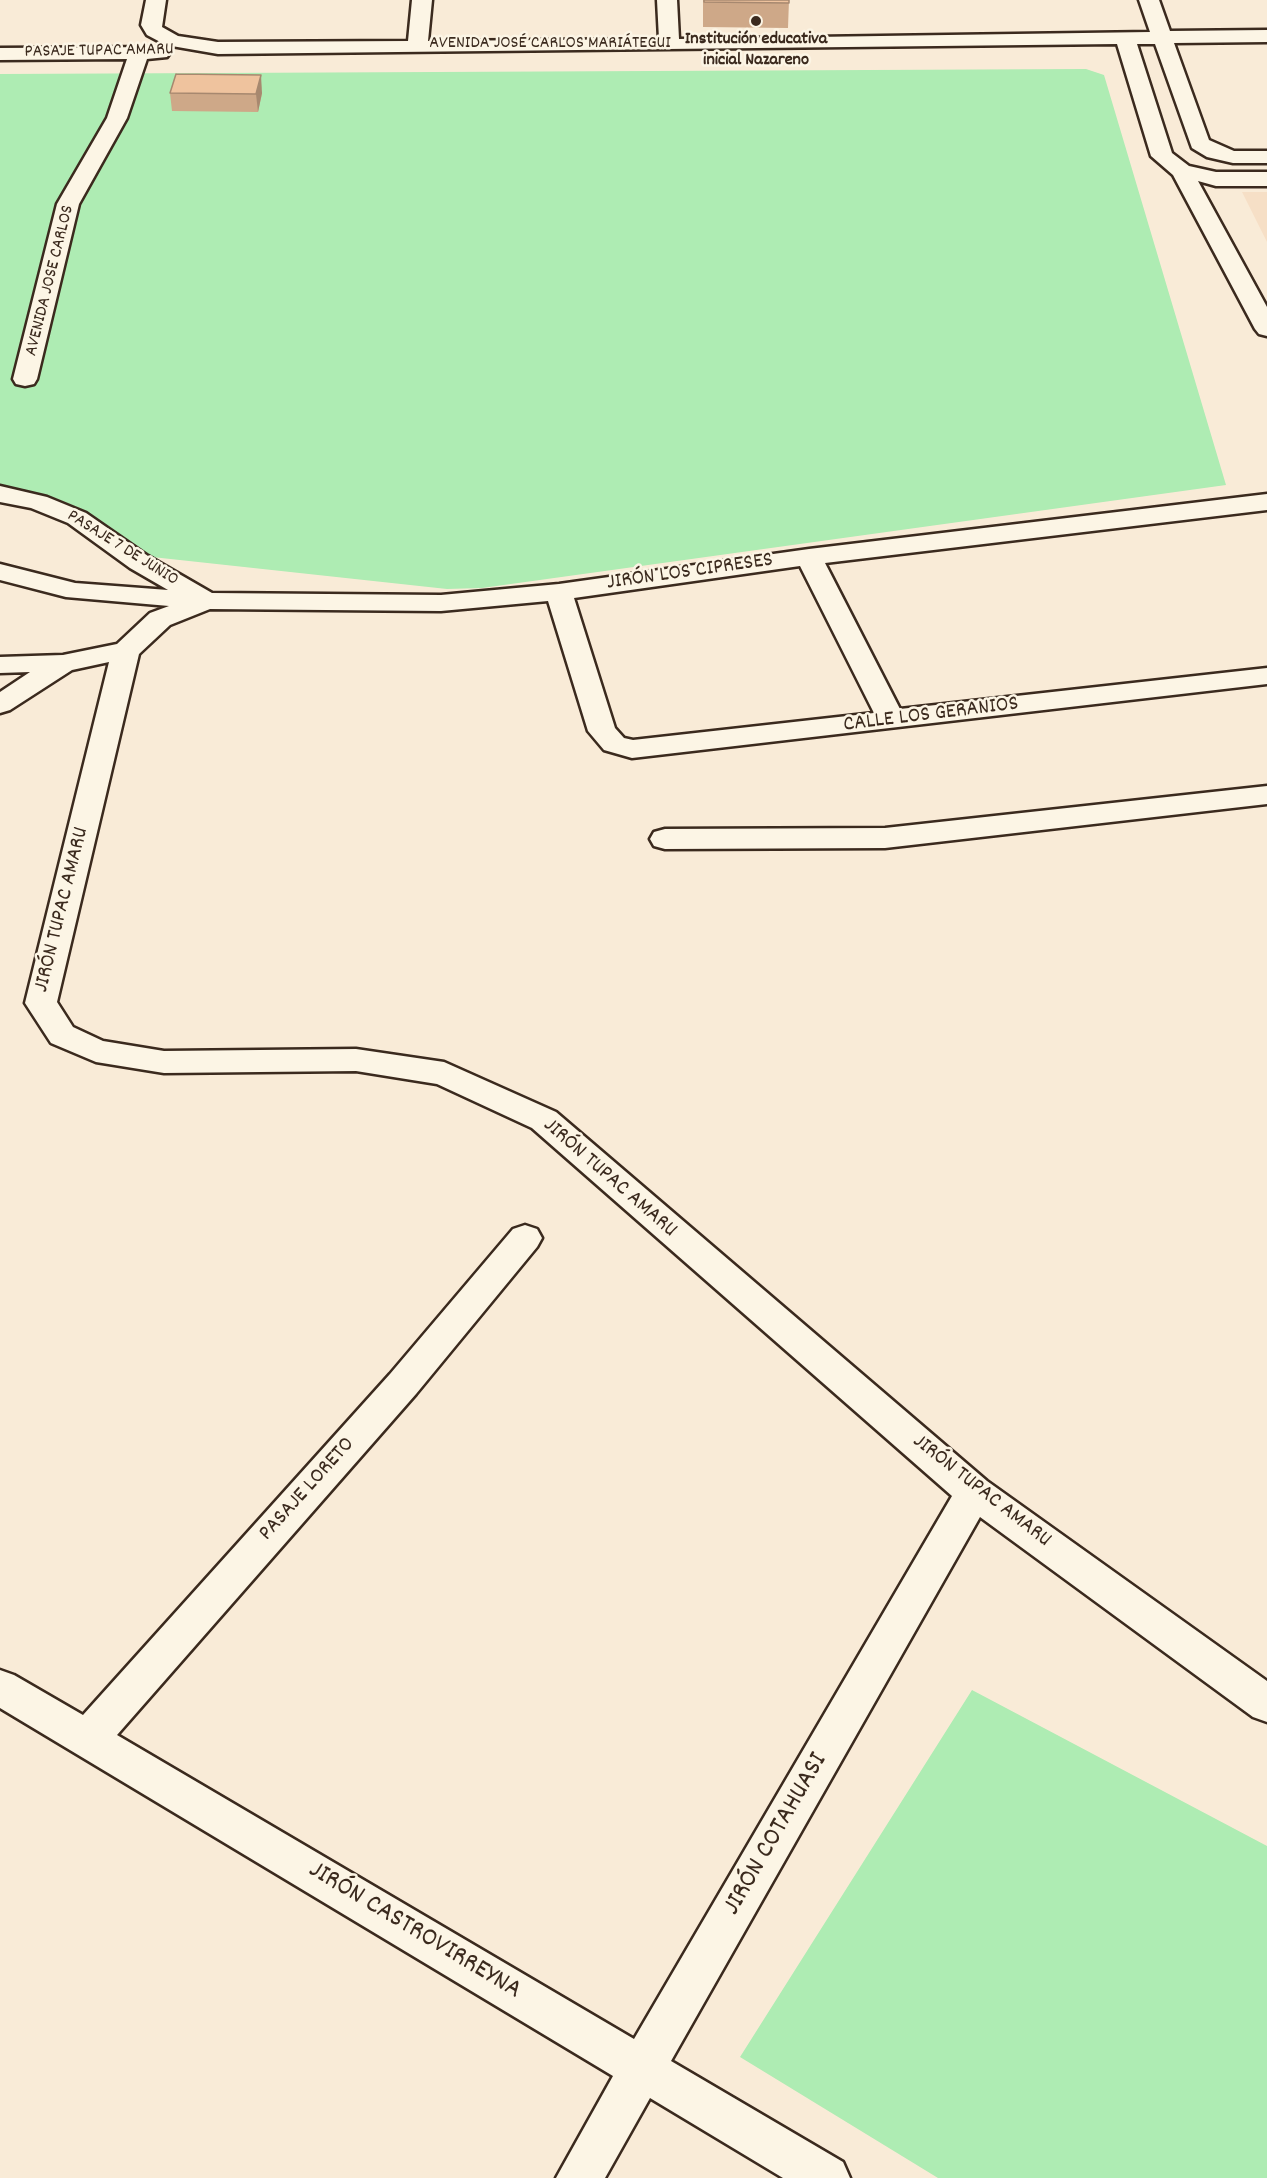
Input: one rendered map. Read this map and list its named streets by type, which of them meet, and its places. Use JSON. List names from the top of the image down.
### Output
{
  "streets": {
    "street": [
      "AVENIDA JOSÉ CARLOS MARIÁTEGUI",
      "PASAJE TUPAC AMARU",
      "AVENIDA JOSE CARLOS",
      "PASAJE 7 DE JUNIO",
      "JIRÓN LOS CIPRESES",
      "CALLE LOS GERANIOS",
      "JIRÓN TUPAC AMARU",
      "PASAJE LORETO",
      "JIRÓN COTAHUASI",
      "JIRÓN CASTROVIRREYNA"
    ]
  },
  "crossings": [
    ["AVENIDA JOSÉ CARLOS MARIÁTEGUI", "PASAJE TUPAC AMARU"],
    ["PASAJE TUPAC AMARU", "AVENIDA JOSE CARLOS"],
    ["PASAJE 7 DE JUNIO", "JIRÓN LOS CIPRESES"],
    ["JIRÓN LOS CIPRESES", "CALLE LOS GERANIOS"],
    ["JIRÓN LOS CIPRESES", "JIRÓN TUPAC AMARU"],
    ["JIRÓN TUPAC AMARU", "JIRÓN COTAHUASI"],
    ["PASAJE LORETO", "JIRÓN CASTROVIRREYNA"],
    ["JIRÓN COTAHUASI", "JIRÓN CASTROVIRREYNA"]
  ],
  "places": ["Institución educativa inicial Nazareno"]
}
